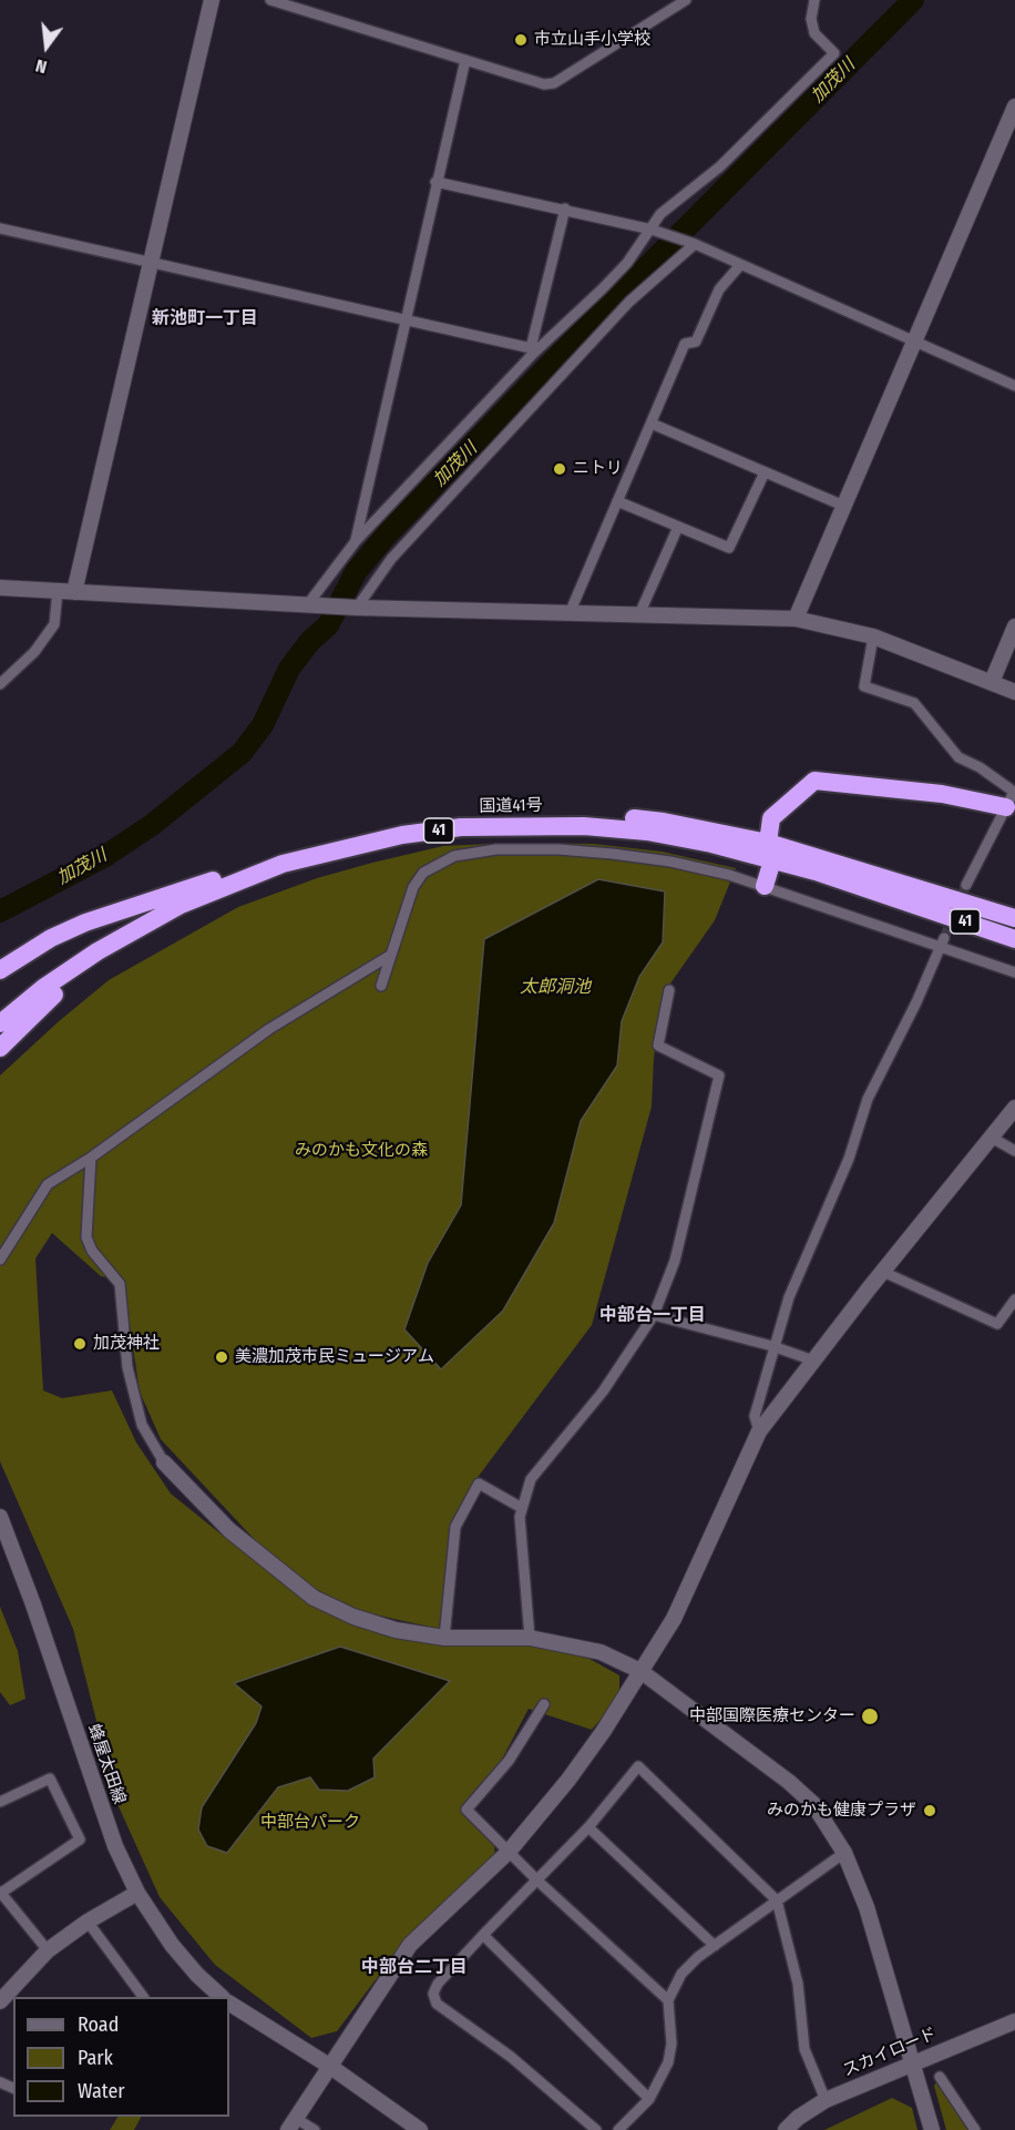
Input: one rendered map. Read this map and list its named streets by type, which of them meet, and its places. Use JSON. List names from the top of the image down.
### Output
{
  "streets": {
    "highway": ["国道41号", "41"],
    "street": ["蜂屋太田線", "スカイロード"]
  },
  "crossings": [
    ["国道41号", "41"]
  ],
  "districts": ["新池町一丁目", "中部台一丁目", "中部台二丁目"],
  "water": ["加茂川", "太郎洞池"],
  "parks": ["みのかも文化の森", "中部台パーク"],
  "places": [
    "市立山手小学校",
    "ニトリ",
    "加茂神社",
    "美濃加茂市民ミュージアム",
    "中部国際医療センター",
    "みのかも健康プラザ"
  ],
  "legend": ["Road", "Park", "Water"],
  "north": "bottom"
}
